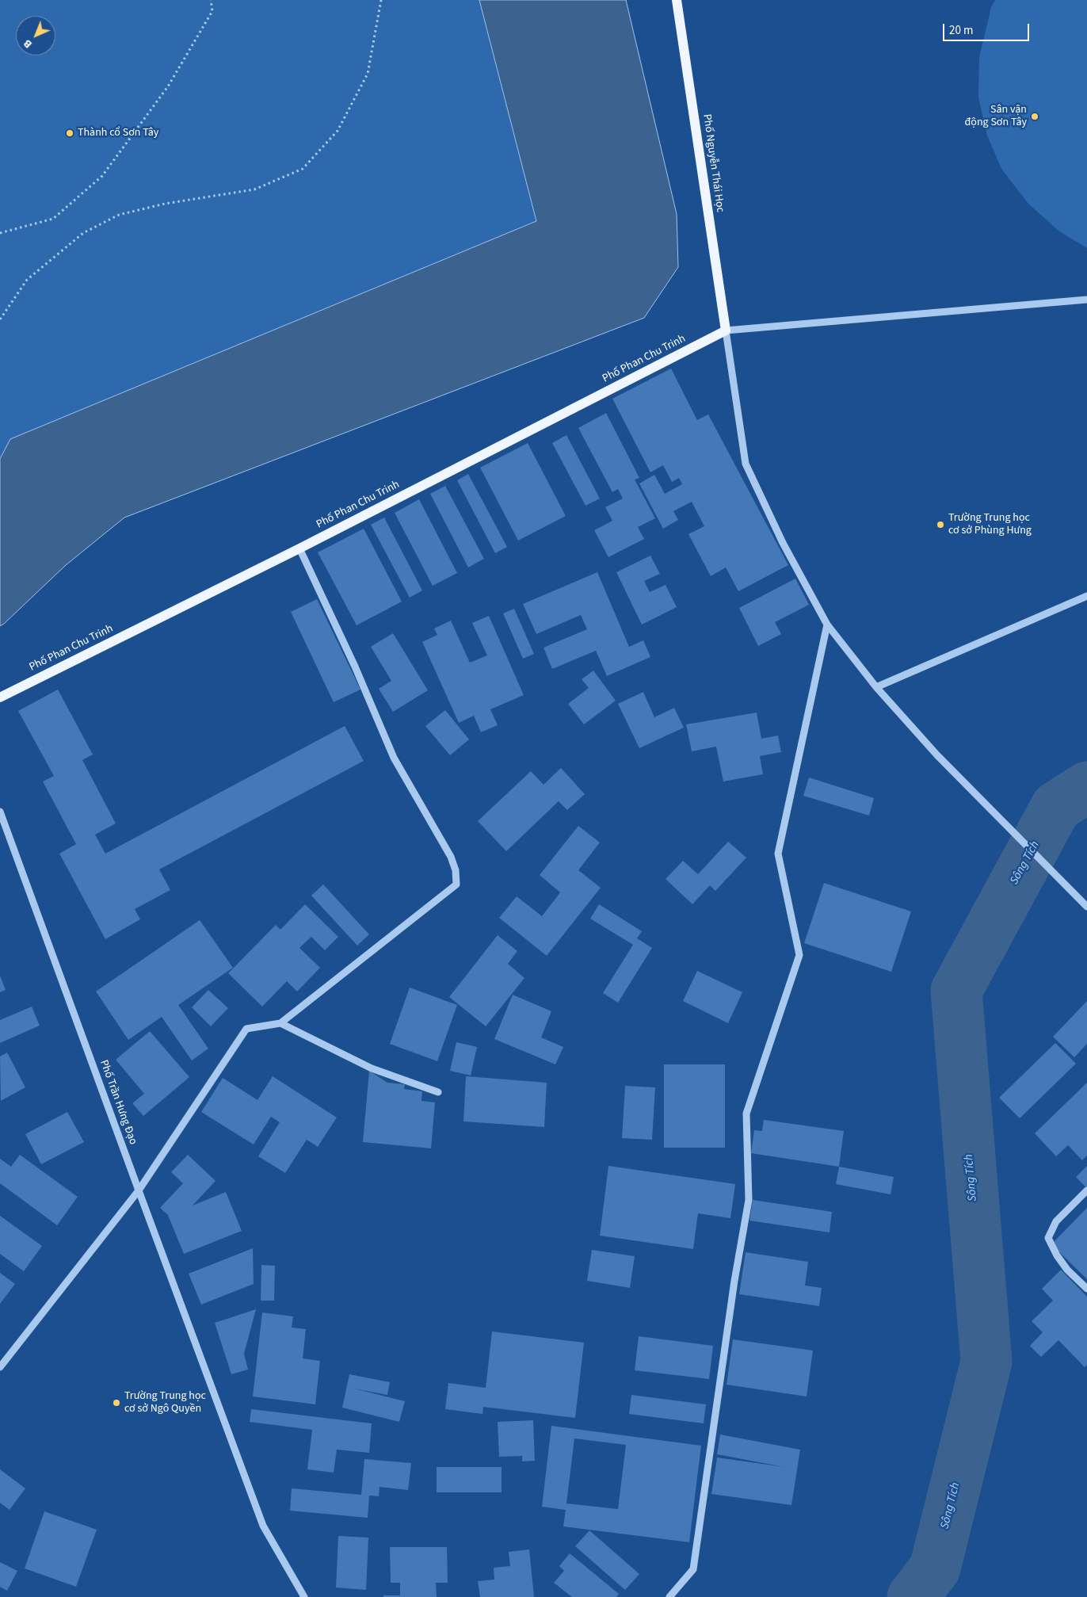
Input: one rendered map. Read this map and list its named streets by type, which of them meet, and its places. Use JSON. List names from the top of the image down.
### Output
{
  "streets": {
    "main road": ["Phố Nguyễn Thái Học", "Phố Phan Chu Trinh"],
    "street": ["Phố Trần Hưng Đạo"]
  },
  "crossings": [
    ["Phố Nguyễn Thái Học", "Phố Phan Chu Trinh"]
  ],
  "water": ["Sông Tích"],
  "places": [
    "Sân vận động Sơn Tây",
    "Thành cổ Sơn Tây",
    "Trường Trung học cơ sở Phùng Hưng",
    "Trường Trung học cơ sở Ngô Quyền"
  ],
  "scale_bar": "20 m",
  "north": "bottom left"
}
